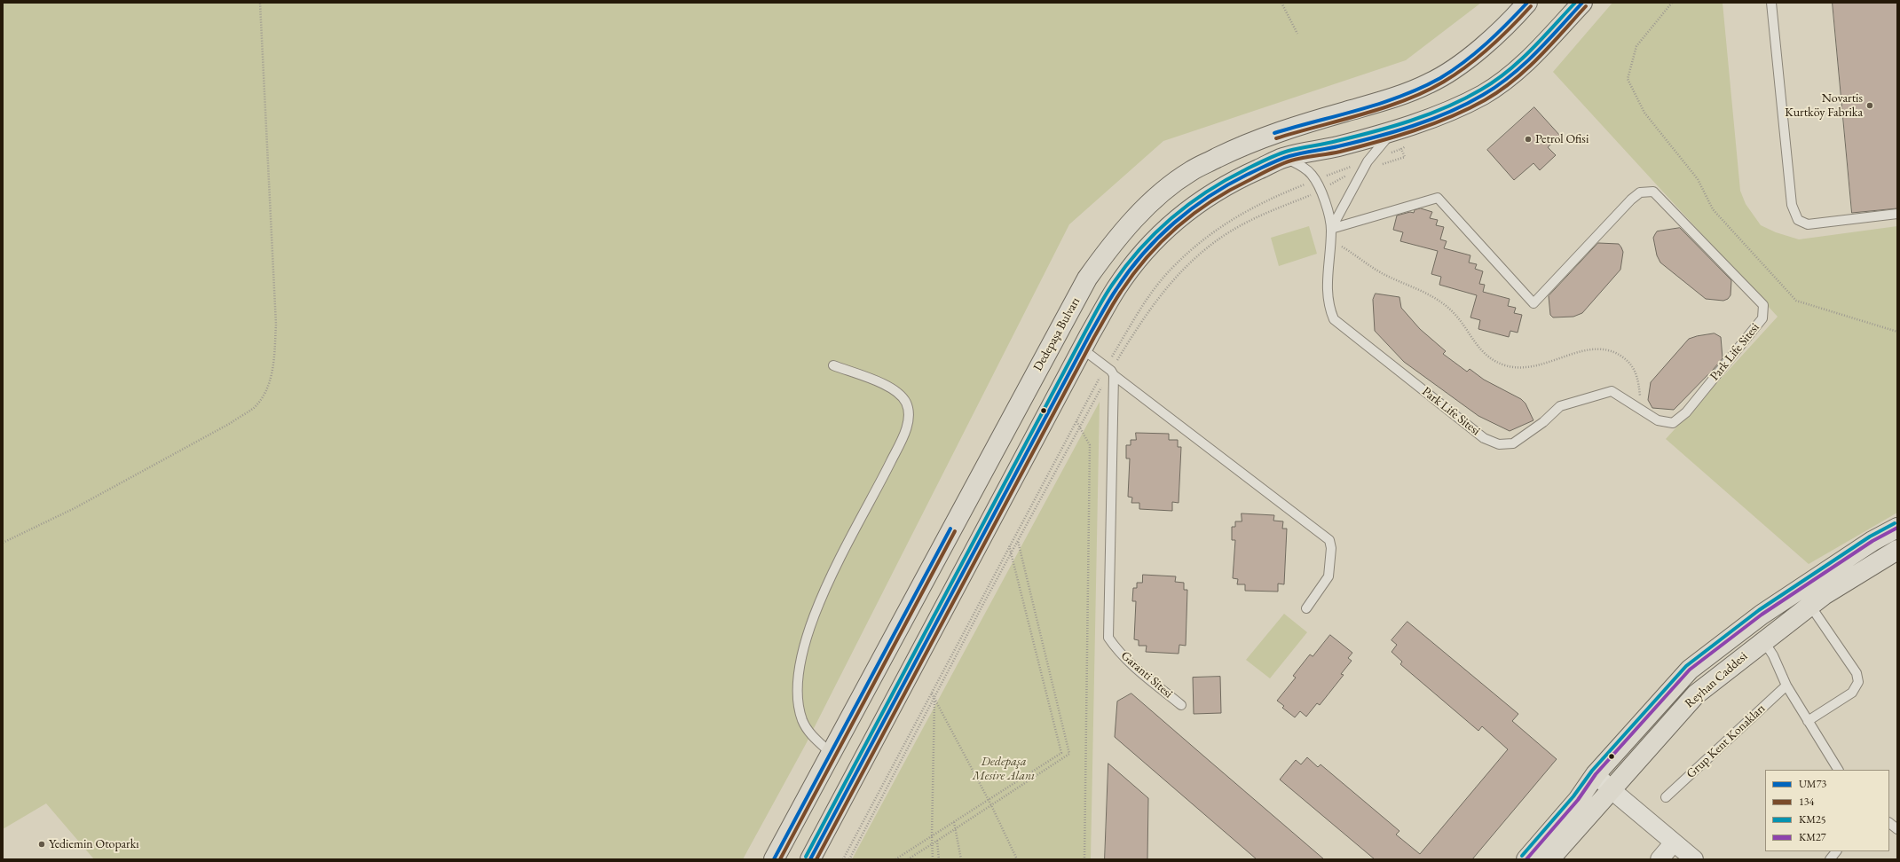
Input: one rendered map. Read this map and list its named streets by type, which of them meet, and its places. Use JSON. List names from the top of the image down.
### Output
{
  "streets": {
    "main road": ["Dedepaşa Bulvarı", "Reyhan Caddesi"],
    "lane": ["Park Life Sitesi", "Garanti Sitesi", "Grup Kent Konakları"]
  },
  "parks": ["Dedepaşa Mesire Alanı"],
  "places": ["Novartis Kurtköy Fabrika", "Petrol Ofisi", "Yediemin Otoparkı"],
  "lines": [
    "transit line UM73",
    "transit line KM25",
    "transit line 134",
    "transit line KM27"
  ],
  "legend": [
    "UM73",
    "134",
    "KM25",
    "KM27"
  ]
}
